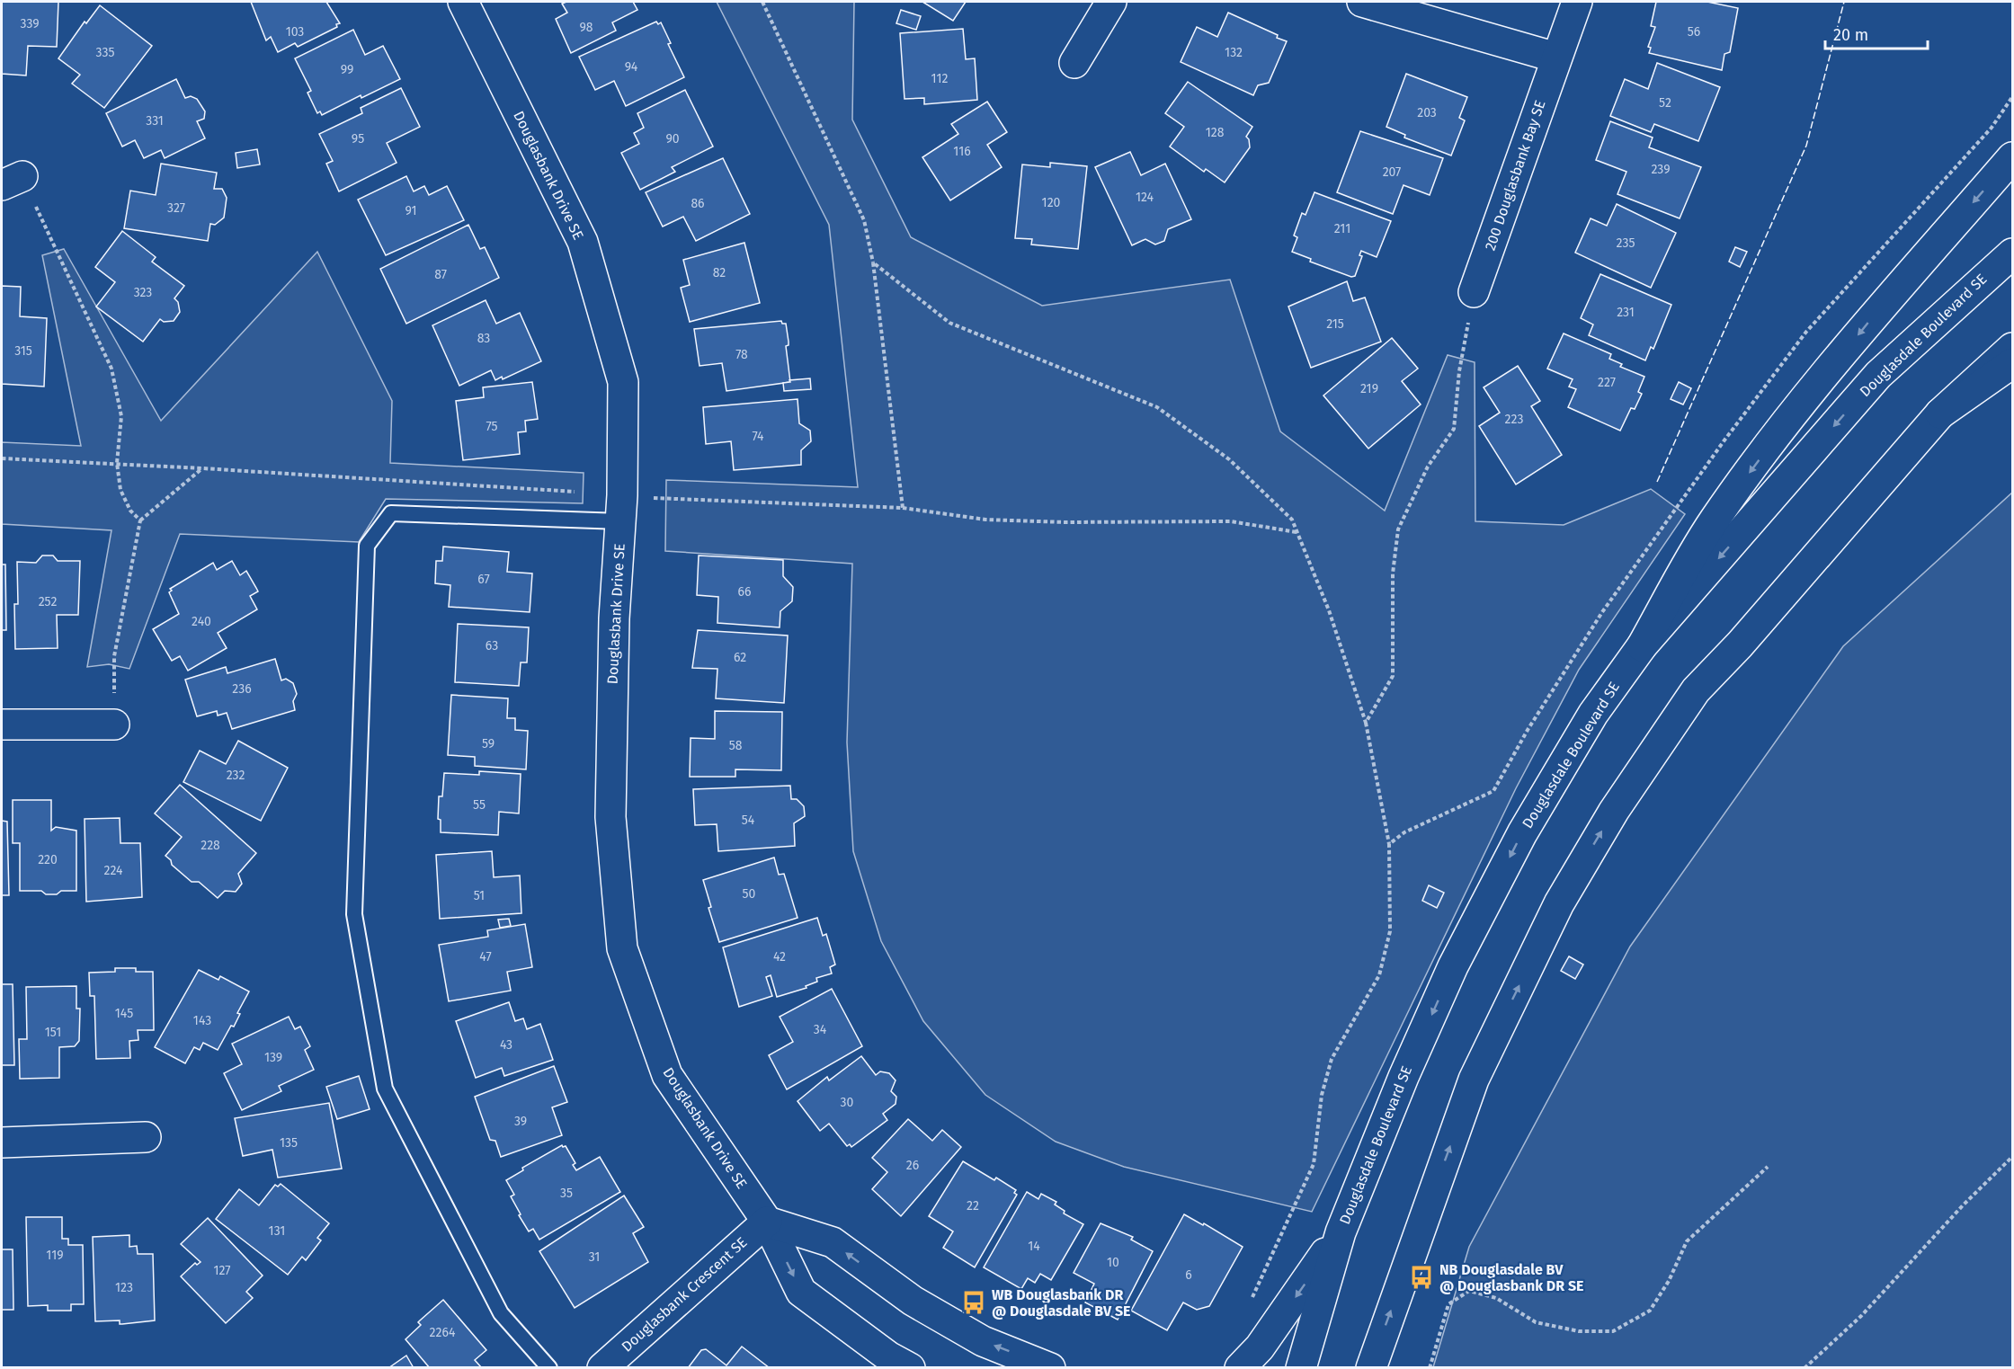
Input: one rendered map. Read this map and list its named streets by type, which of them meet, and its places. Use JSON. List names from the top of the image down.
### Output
{
  "streets": {
    "main road": [
      "Douglasbank Drive SE",
      "200 Douglasbank Bay SE",
      "Douglasdale Boulevard SE",
      "Douglasbank Crescent SE"
    ]
  },
  "crossings": [
    ["Douglasbank Drive SE", "Douglasbank Crescent SE"]
  ],
  "places": {
    "bus stop": ["NB Douglasdale BV @ Douglasbank DR SE", "WB Douglasbank DR @ Douglasdale BV SE"]
  },
  "house_numbers": [
    "339",
    "98",
    "103",
    "56",
    "335",
    "132",
    "94",
    "99",
    "112",
    "52",
    "203",
    "331",
    "128",
    "95",
    "90",
    "116",
    "239",
    "207",
    "124",
    "120",
    "86",
    "327",
    "91",
    "211",
    "235",
    "82",
    "87",
    "323",
    "231",
    "215",
    "83",
    "315",
    "78",
    "227",
    "219",
    "223",
    "75",
    "74",
    "67",
    "66",
    "252",
    "240",
    "63",
    "62",
    "236",
    "59",
    "58",
    "232",
    "55",
    "54",
    "228",
    "220",
    "224",
    "50",
    "51",
    "47",
    "42",
    "145",
    "143",
    "34",
    "151",
    "43",
    "139",
    "30",
    "39",
    "135",
    "26",
    "35",
    "22",
    "131",
    "14",
    "119",
    "31",
    "10",
    "127",
    "6",
    "123",
    "2264"
  ],
  "scale_bar": "20 m"
}
